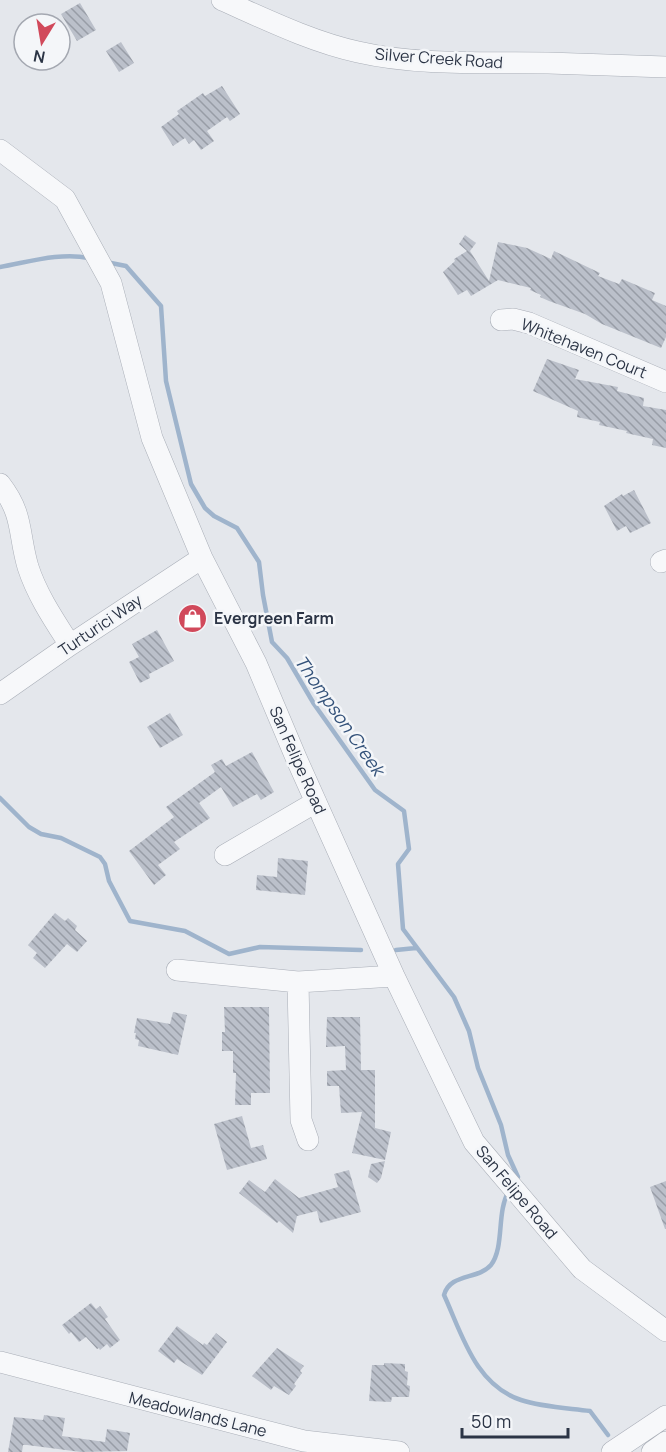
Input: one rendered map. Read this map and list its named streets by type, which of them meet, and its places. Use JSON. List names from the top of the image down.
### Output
{
  "streets": {
    "street": [
      "Silver Creek Road",
      "Whitehaven Court",
      "Turturici Way",
      "San Felipe Road",
      "Meadowlands Lane"
    ]
  },
  "crossings": [
    ["Turturici Way", "San Felipe Road"]
  ],
  "water": ["Thompson Creek"],
  "places": {
    "shop": ["Evergreen Farm"]
  },
  "scale_bar": "50 m",
  "north": "bottom"
}
